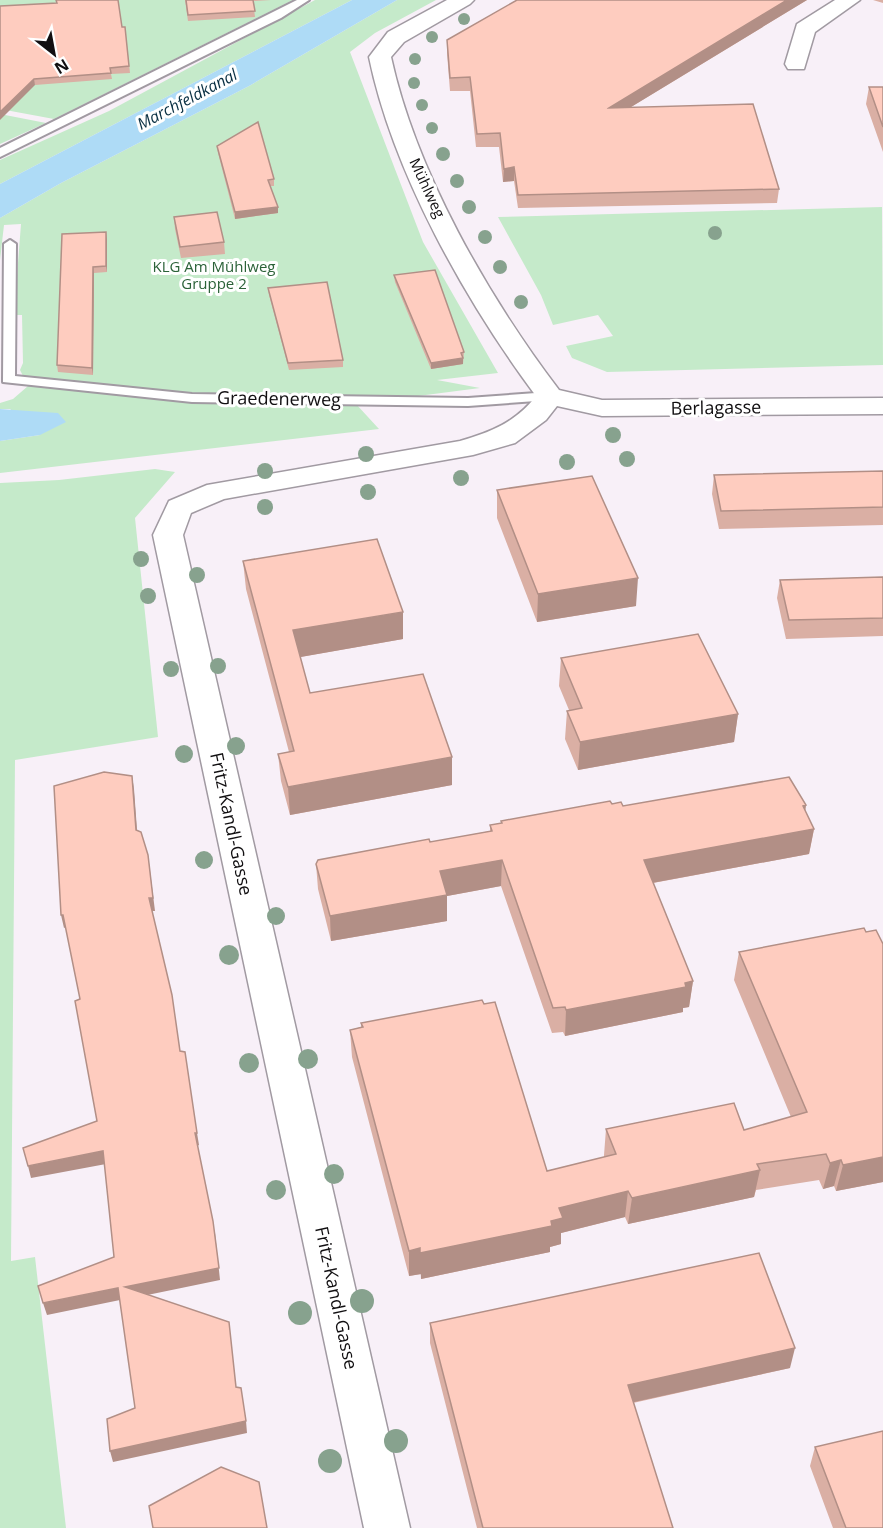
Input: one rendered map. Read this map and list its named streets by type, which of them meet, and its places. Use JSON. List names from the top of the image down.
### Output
{
  "streets": {
    "street": ["Mühlweg", "Berlagasse", "Fritz-Kandl-Gasse"],
    "lane": ["Graedenerweg"]
  },
  "crossings": [
    ["Mühlweg", "Graedenerweg"],
    ["Mühlweg", "Berlagasse"],
    ["Mühlweg", "Fritz-Kandl-Gasse"],
    ["Graedenerweg", "Berlagasse"],
    ["Graedenerweg", "Fritz-Kandl-Gasse"],
    ["Berlagasse", "Fritz-Kandl-Gasse"]
  ],
  "water": ["Marchfeldkanal"],
  "parks": ["KLG Am Mühlweg Gruppe 2"],
  "north": "bottom right"
}
